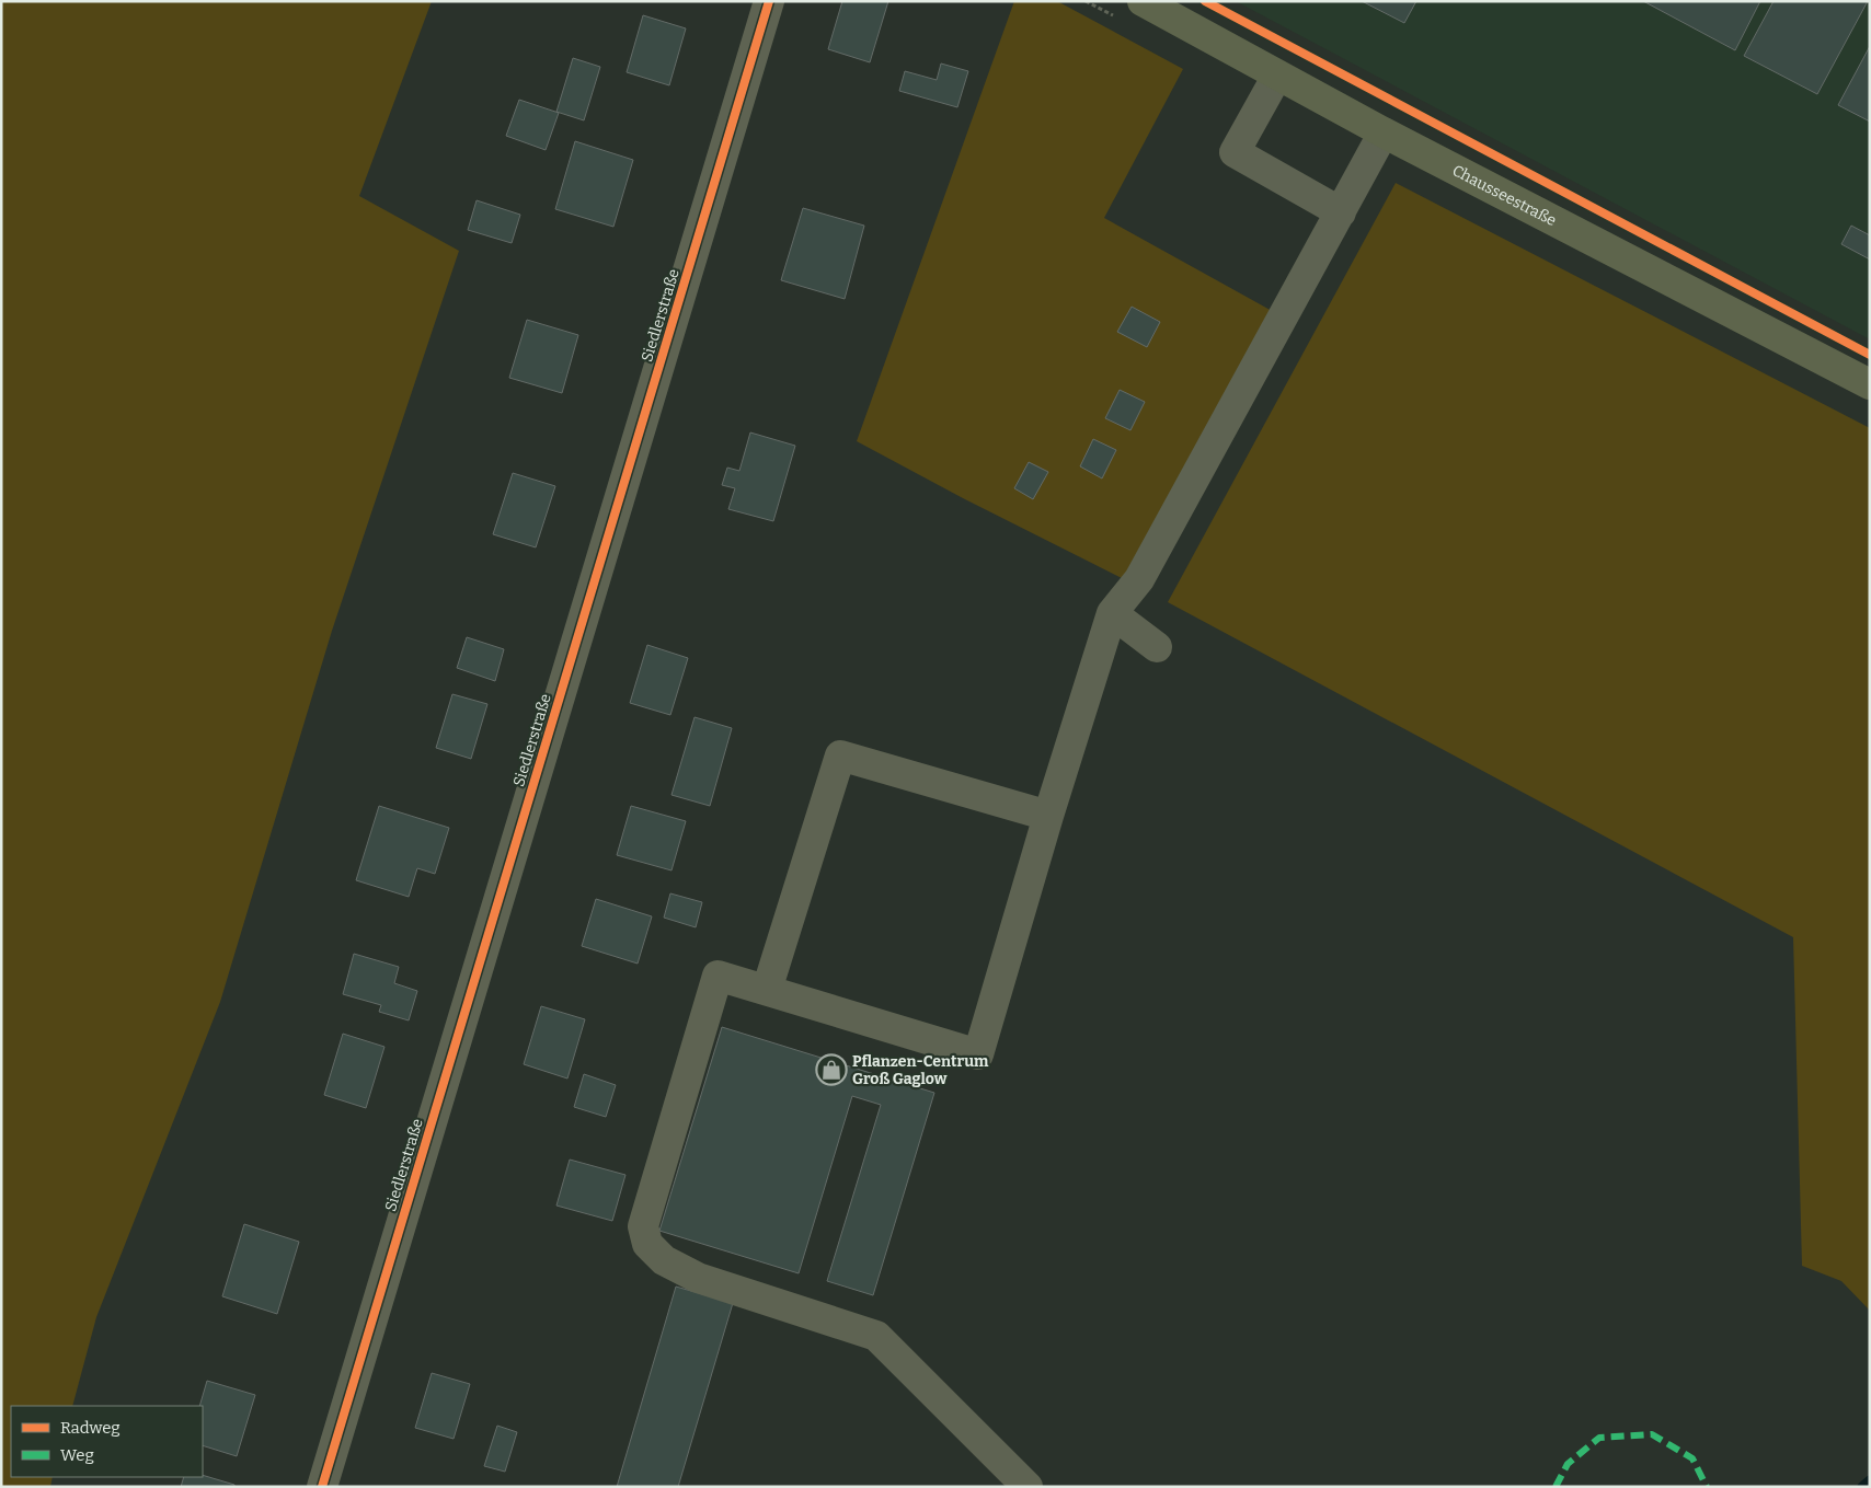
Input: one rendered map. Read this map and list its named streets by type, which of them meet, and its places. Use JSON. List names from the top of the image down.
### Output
{
  "streets": {
    "main road": ["Chausseestraße"],
    "street": ["Siedlerstraße"]
  },
  "places": {
    "shop": ["Pflanzen-Centrum Groß Gaglow"]
  },
  "legend": ["Radweg", "Weg"]
}
